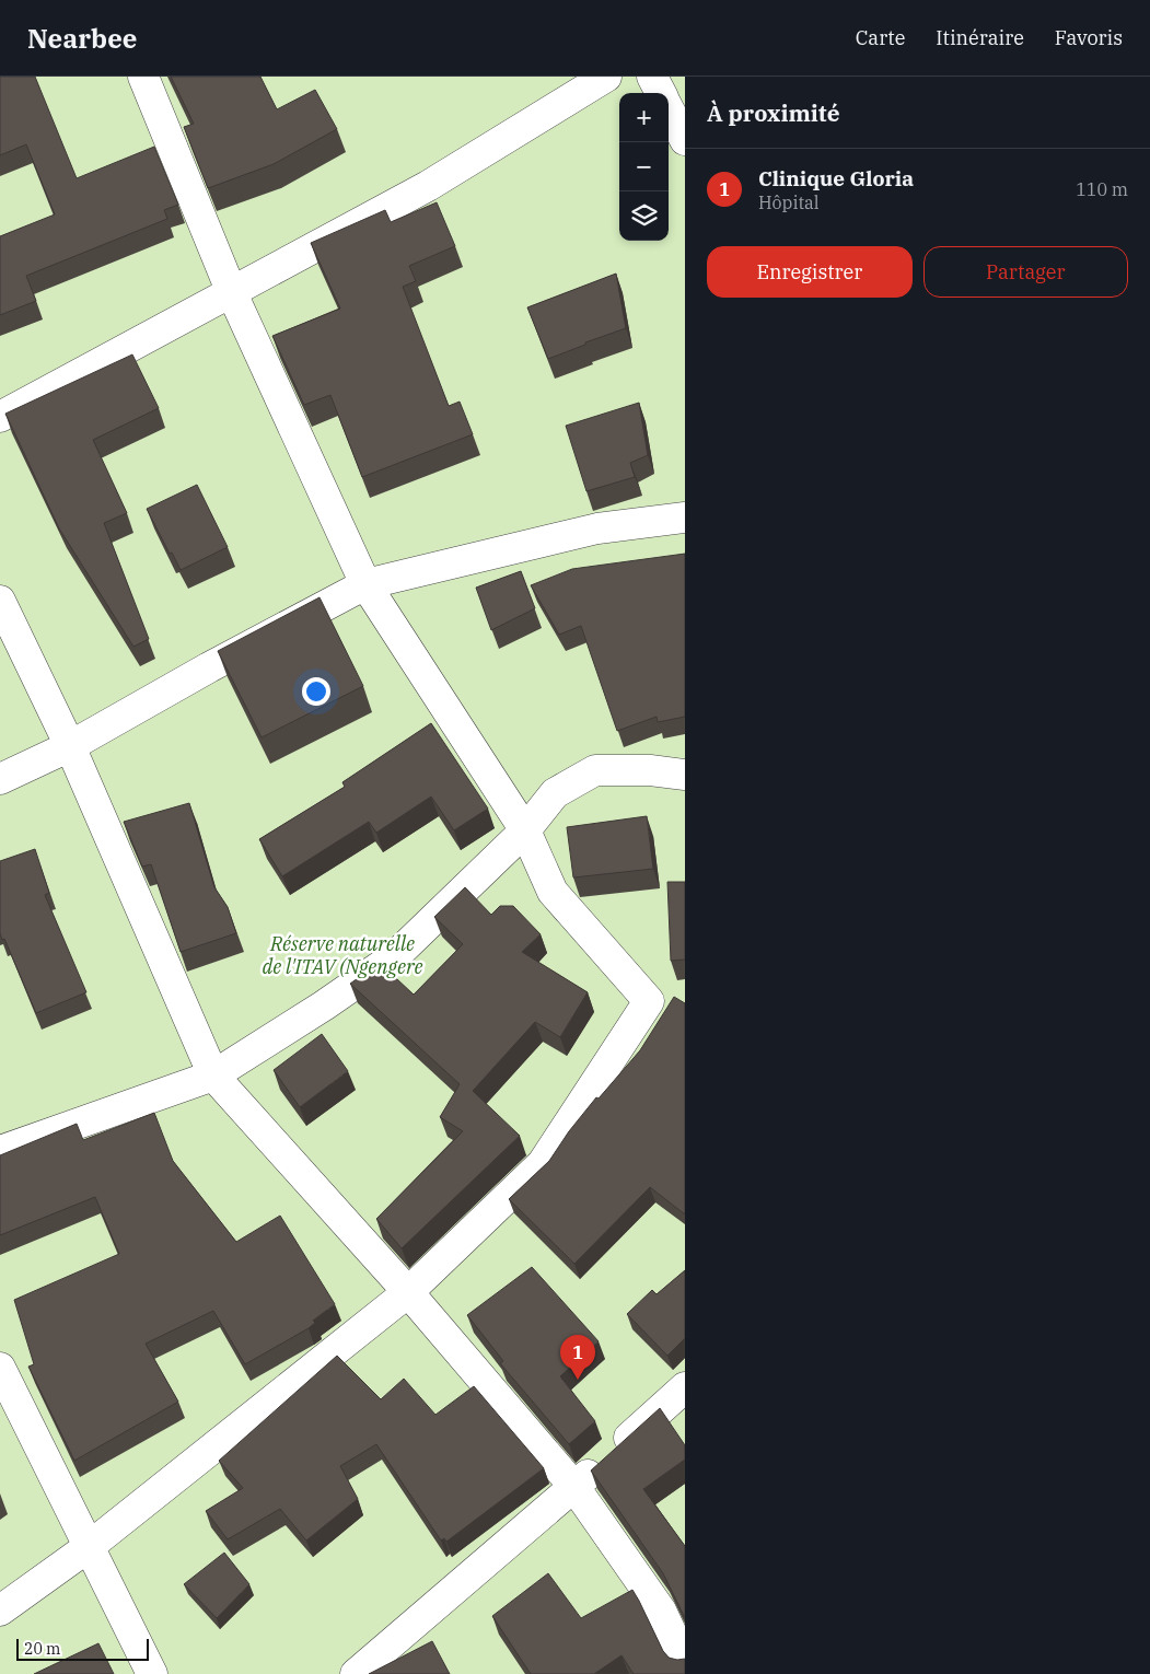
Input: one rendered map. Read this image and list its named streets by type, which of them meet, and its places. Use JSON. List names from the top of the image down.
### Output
{
  "parks": ["Réserve naturelle de l'ITAV (Ngengere"],
  "scale_bar": "20 m",
  "page": {
    "header": "Nearbee",
    "nav": ["Carte", "Itinéraire", "Favoris"],
    "heading": "À proximité",
    "map_buttons": ["+", "−"],
    "list": [
      {
        "mark": "1",
        "name": "Clinique Gloria",
        "note": "Hôpital",
        "value": "110 m"
      }
    ],
    "buttons": ["Enregistrer", "Partager"],
    "pins": "1",
    "scale": "20 m"
  }
}
